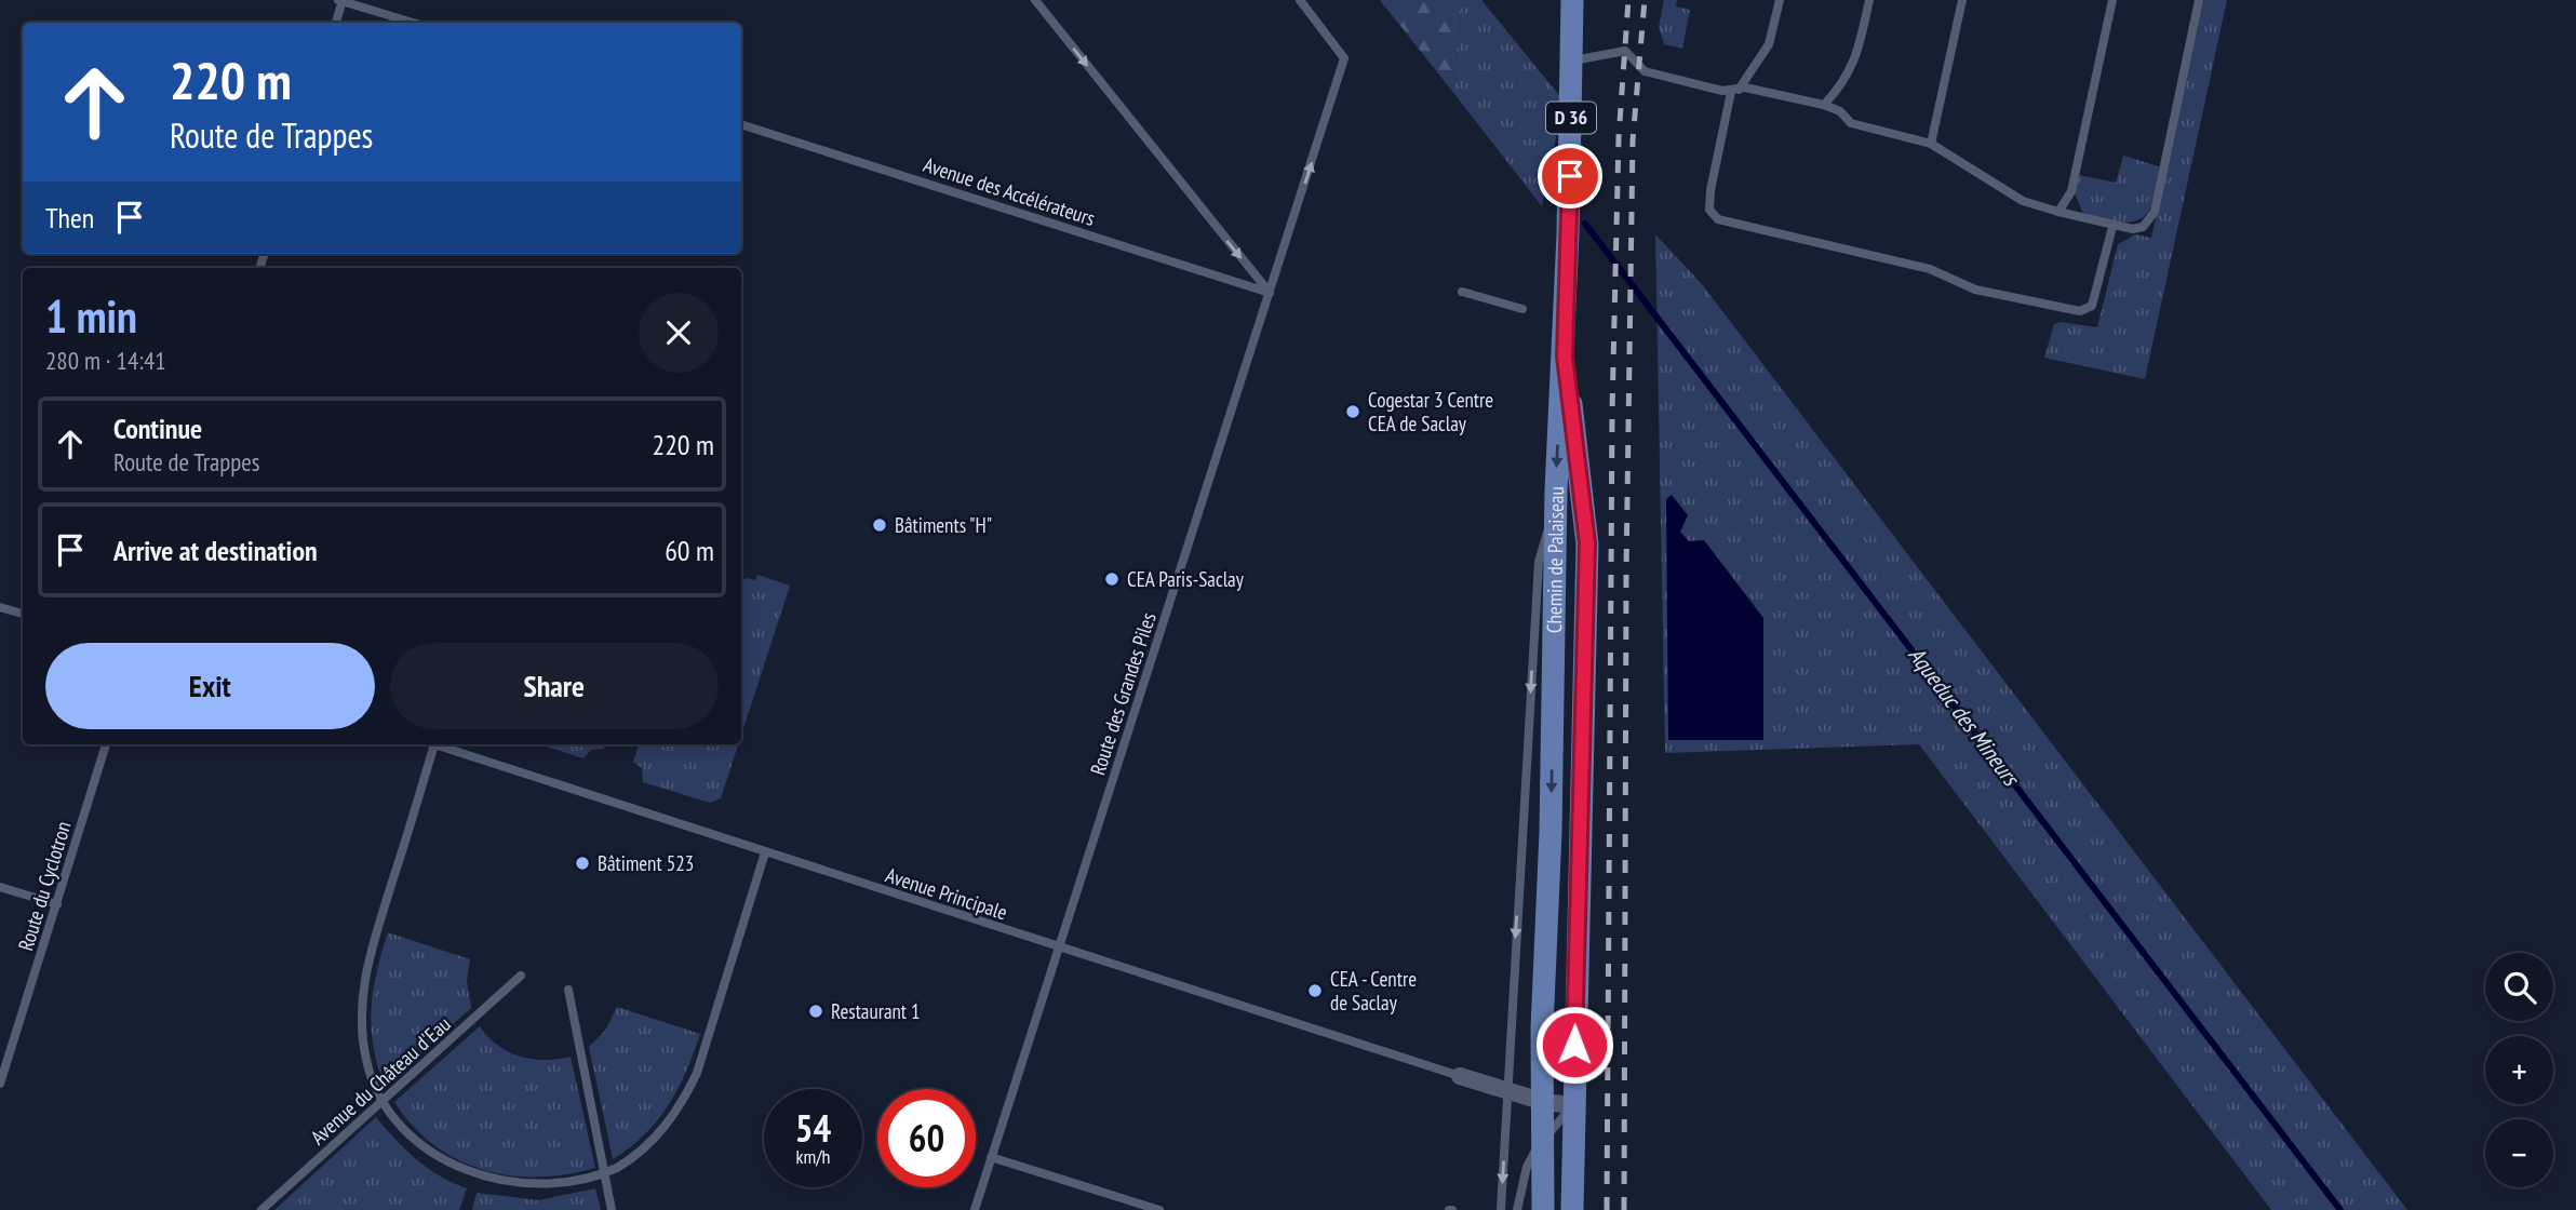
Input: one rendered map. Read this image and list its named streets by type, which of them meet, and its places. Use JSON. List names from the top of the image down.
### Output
{
  "streets": {
    "main road": ["D 36", "Chemin de Palaiseau"],
    "lane": [
      "Avenue des Accélérateurs",
      "Route des Grandes Piles",
      "Route du Cyclotron",
      "Avenue Principale",
      "Avenue du Château d'Eau"
    ]
  },
  "crossings": [
    ["D 36", "Chemin de Palaiseau"],
    ["Avenue des Accélérateurs", "Route des Grandes Piles"],
    ["Route des Grandes Piles", "Avenue Principale"]
  ],
  "water": ["Aqueduc des Mineurs"],
  "places": [
    "Cogestar 3 Centre CEA de Saclay",
    "Bâtiments \"H\"",
    "CEA Paris-Saclay",
    "Bâtiment 523",
    "CEA - Centre de Saclay",
    "Restaurant 1"
  ],
  "page": {
    "turn": ["220 m", "Route de Trappes"],
    "then": "Then",
    "heading": ["1 min", "280 m · 14:41"],
    "list": [
      {
        "name": "Continue",
        "note": "Route de Trappes",
        "value": "220 m"
      },
      {
        "name": "Arrive at destination",
        "value": "60 m"
      }
    ],
    "buttons": ["Exit", "Share"],
    "map_buttons": ["+", "−"],
    "speed": "54 km/h",
    "limit": "60"
  }
}
